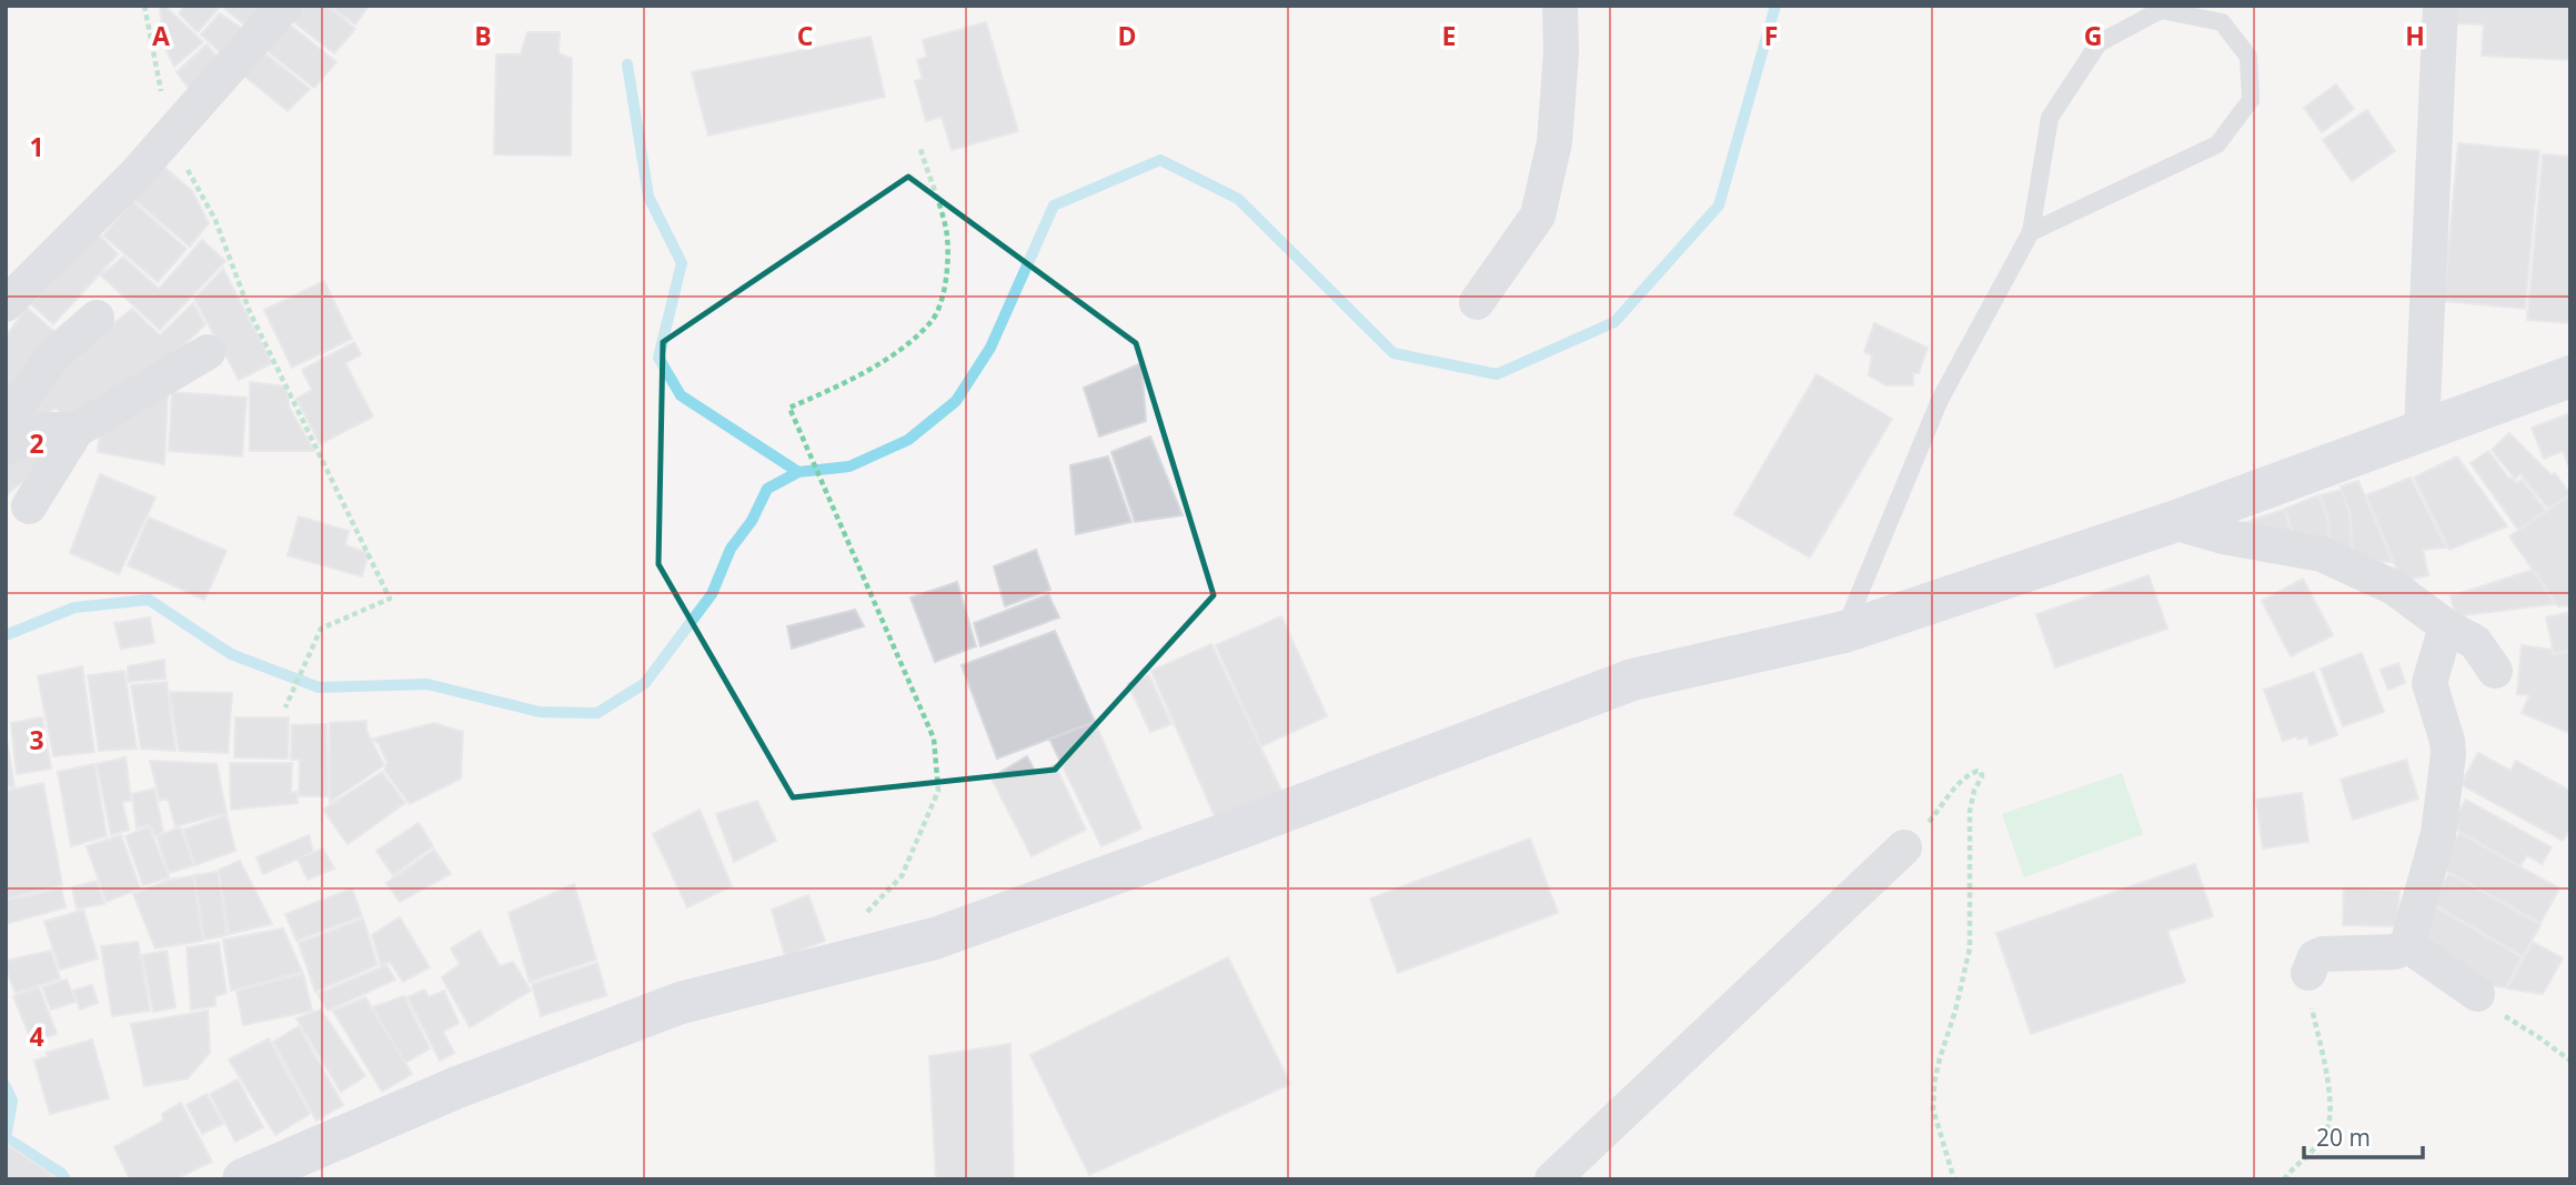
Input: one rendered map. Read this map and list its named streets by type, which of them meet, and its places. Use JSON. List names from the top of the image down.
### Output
{
  "scale_bar": "20 m",
  "grid": {
    "columns": [
      "A",
      "B",
      "C",
      "D",
      "E",
      "F",
      "G",
      "H"
    ],
    "rows": [
      "1",
      "2",
      "3",
      "4"
    ]
  }
}
